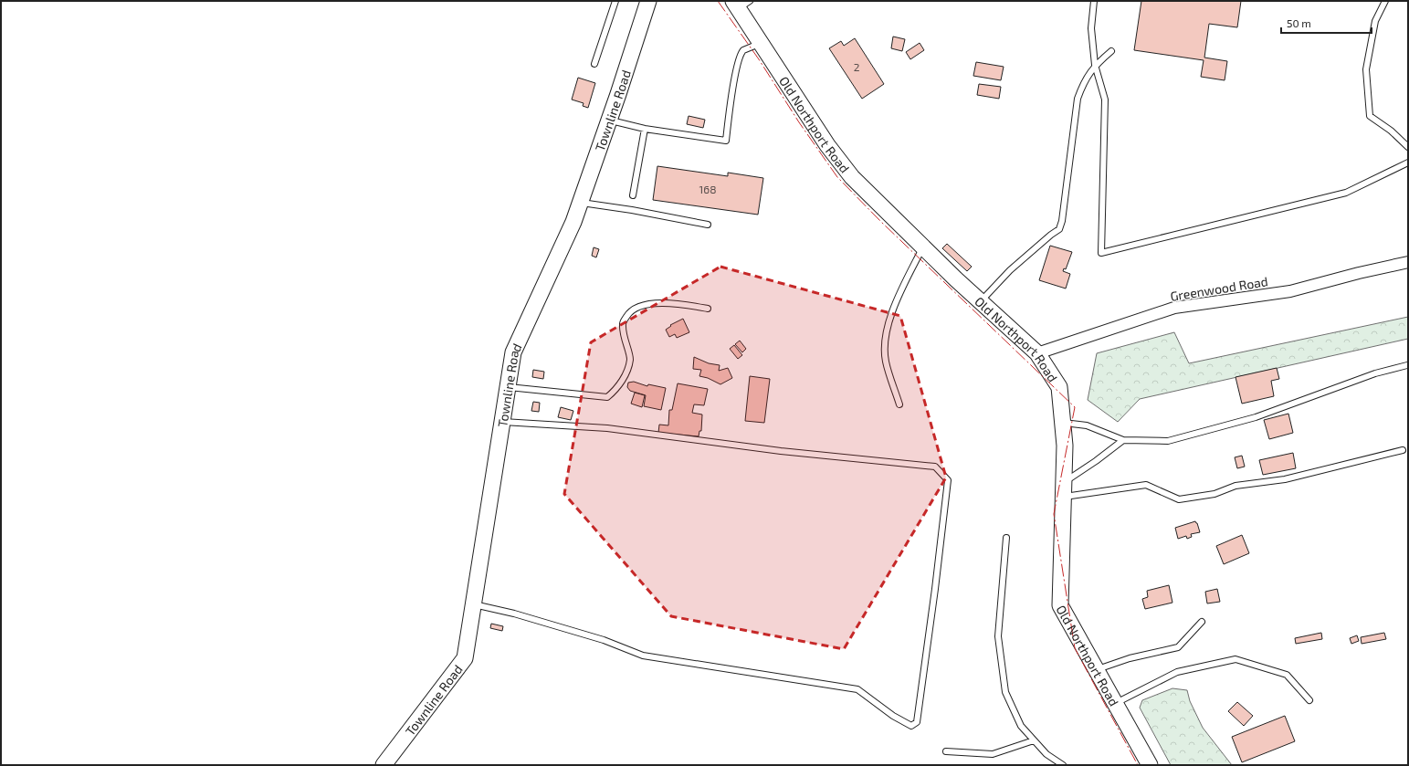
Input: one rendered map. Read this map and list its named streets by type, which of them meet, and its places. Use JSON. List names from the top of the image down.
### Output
{
  "streets": {
    "main road": ["Townline Road", "Old Northport Road"],
    "street": ["Greenwood Road"]
  },
  "crossings": [
    ["Old Northport Road", "Greenwood Road"]
  ],
  "house_numbers": ["2", "168"],
  "scale_bar": "50 m"
}
